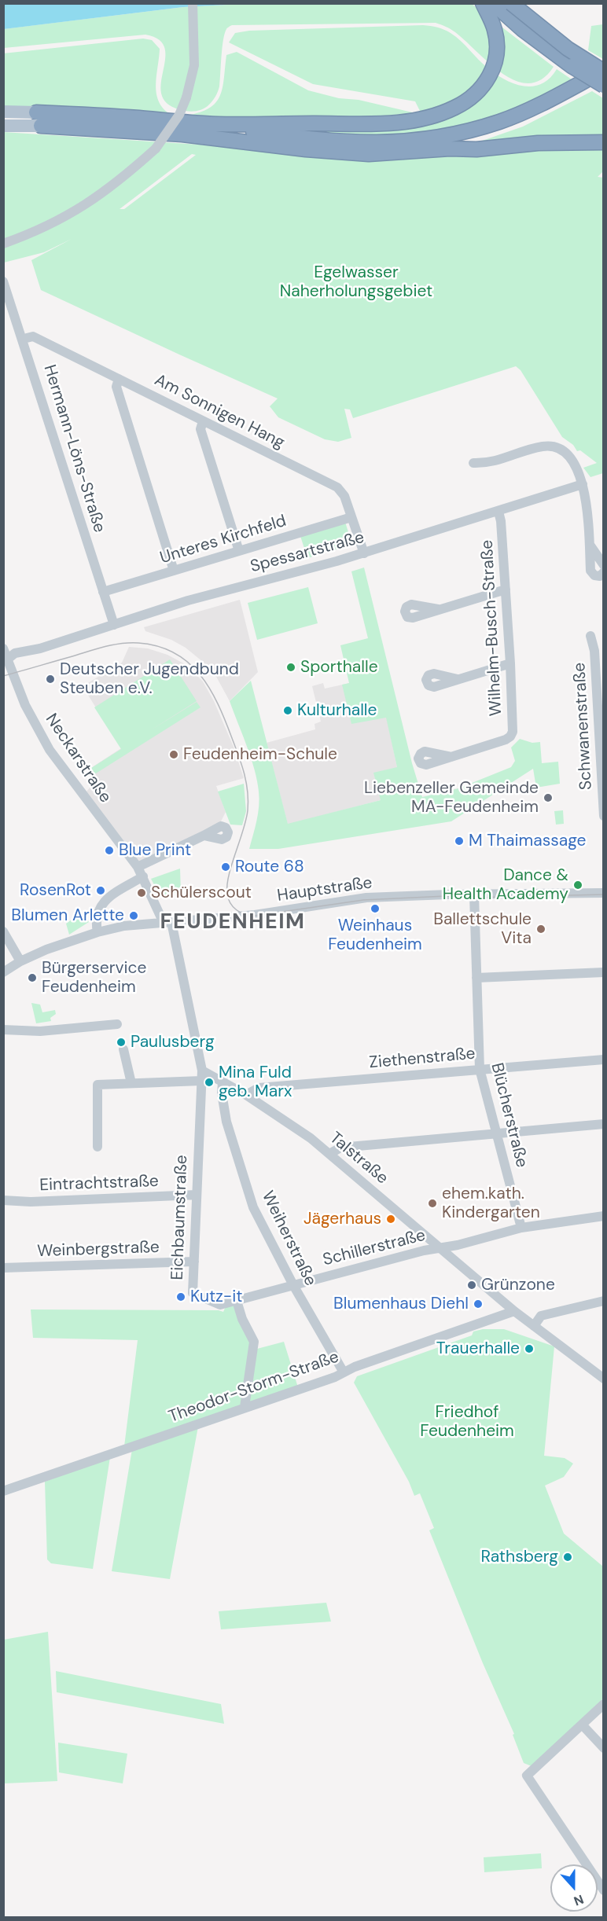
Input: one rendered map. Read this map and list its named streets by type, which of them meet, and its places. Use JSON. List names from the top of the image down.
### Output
{
  "streets": {
    "street": [
      "Am Sonnigen Hang",
      "Hermann-Löns-Straße",
      "Unteres Kirchfeld",
      "Spessartstraße",
      "Wilhelm-Busch-Straße",
      "Schwanenstraße",
      "Neckarstraße",
      "Hauptstraße",
      "Ziethenstraße",
      "Blücherstraße",
      "Talstraße",
      "Eintrachtstraße",
      "Eichbaumstraße",
      "Weiherstraße",
      "Schillerstraße",
      "Weinbergstraße",
      "Theodor-Storm-Straße"
    ]
  },
  "crossings": [
    ["Am Sonnigen Hang", "Hermann-Löns-Straße"],
    ["Am Sonnigen Hang", "Unteres Kirchfeld"],
    ["Am Sonnigen Hang", "Spessartstraße"],
    ["Hermann-Löns-Straße", "Unteres Kirchfeld"],
    ["Hermann-Löns-Straße", "Spessartstraße"],
    ["Spessartstraße", "Wilhelm-Busch-Straße"],
    ["Spessartstraße", "Neckarstraße"],
    ["Neckarstraße", "Hauptstraße"],
    ["Hauptstraße", "Blücherstraße"],
    ["Ziethenstraße", "Blücherstraße"],
    ["Ziethenstraße", "Talstraße"],
    ["Blücherstraße", "Schillerstraße"],
    ["Talstraße", "Eichbaumstraße"],
    ["Talstraße", "Weiherstraße"],
    ["Talstraße", "Schillerstraße"],
    ["Talstraße", "Theodor-Storm-Straße"],
    ["Eintrachtstraße", "Eichbaumstraße"],
    ["Eichbaumstraße", "Schillerstraße"],
    ["Eichbaumstraße", "Weinbergstraße"],
    ["Weiherstraße", "Schillerstraße"],
    ["Weiherstraße", "Theodor-Storm-Straße"]
  ],
  "districts": ["FEUDENHEIM"],
  "parks": ["Egelwasser Naherholungsgebiet", "Friedhof Feudenheim"],
  "places": [
    "Sporthalle",
    "Deutscher Jugendbund Steuben e.V.",
    "Kulturhalle",
    "Feudenheim-Schule",
    "Liebenzeller Gemeinde MA-Feudenheim",
    "M Thaimassage",
    "Blue Print",
    "Route 68",
    "Dance & Health Academy",
    "RosenRot",
    "Schülerscout",
    "Weinhaus Feudenheim",
    "Blumen Arlette",
    "Ballettschule Vita",
    "Bürgerservice Feudenheim",
    "Paulusberg",
    "Mina Fuld geb. Marx",
    "ehem.kath. Kindergarten",
    "Jägerhaus",
    "Grünzone",
    "Kutz-it",
    "Blumenhaus Diehl",
    "Trauerhalle",
    "Rathsberg"
  ],
  "north": "bottom"
}
